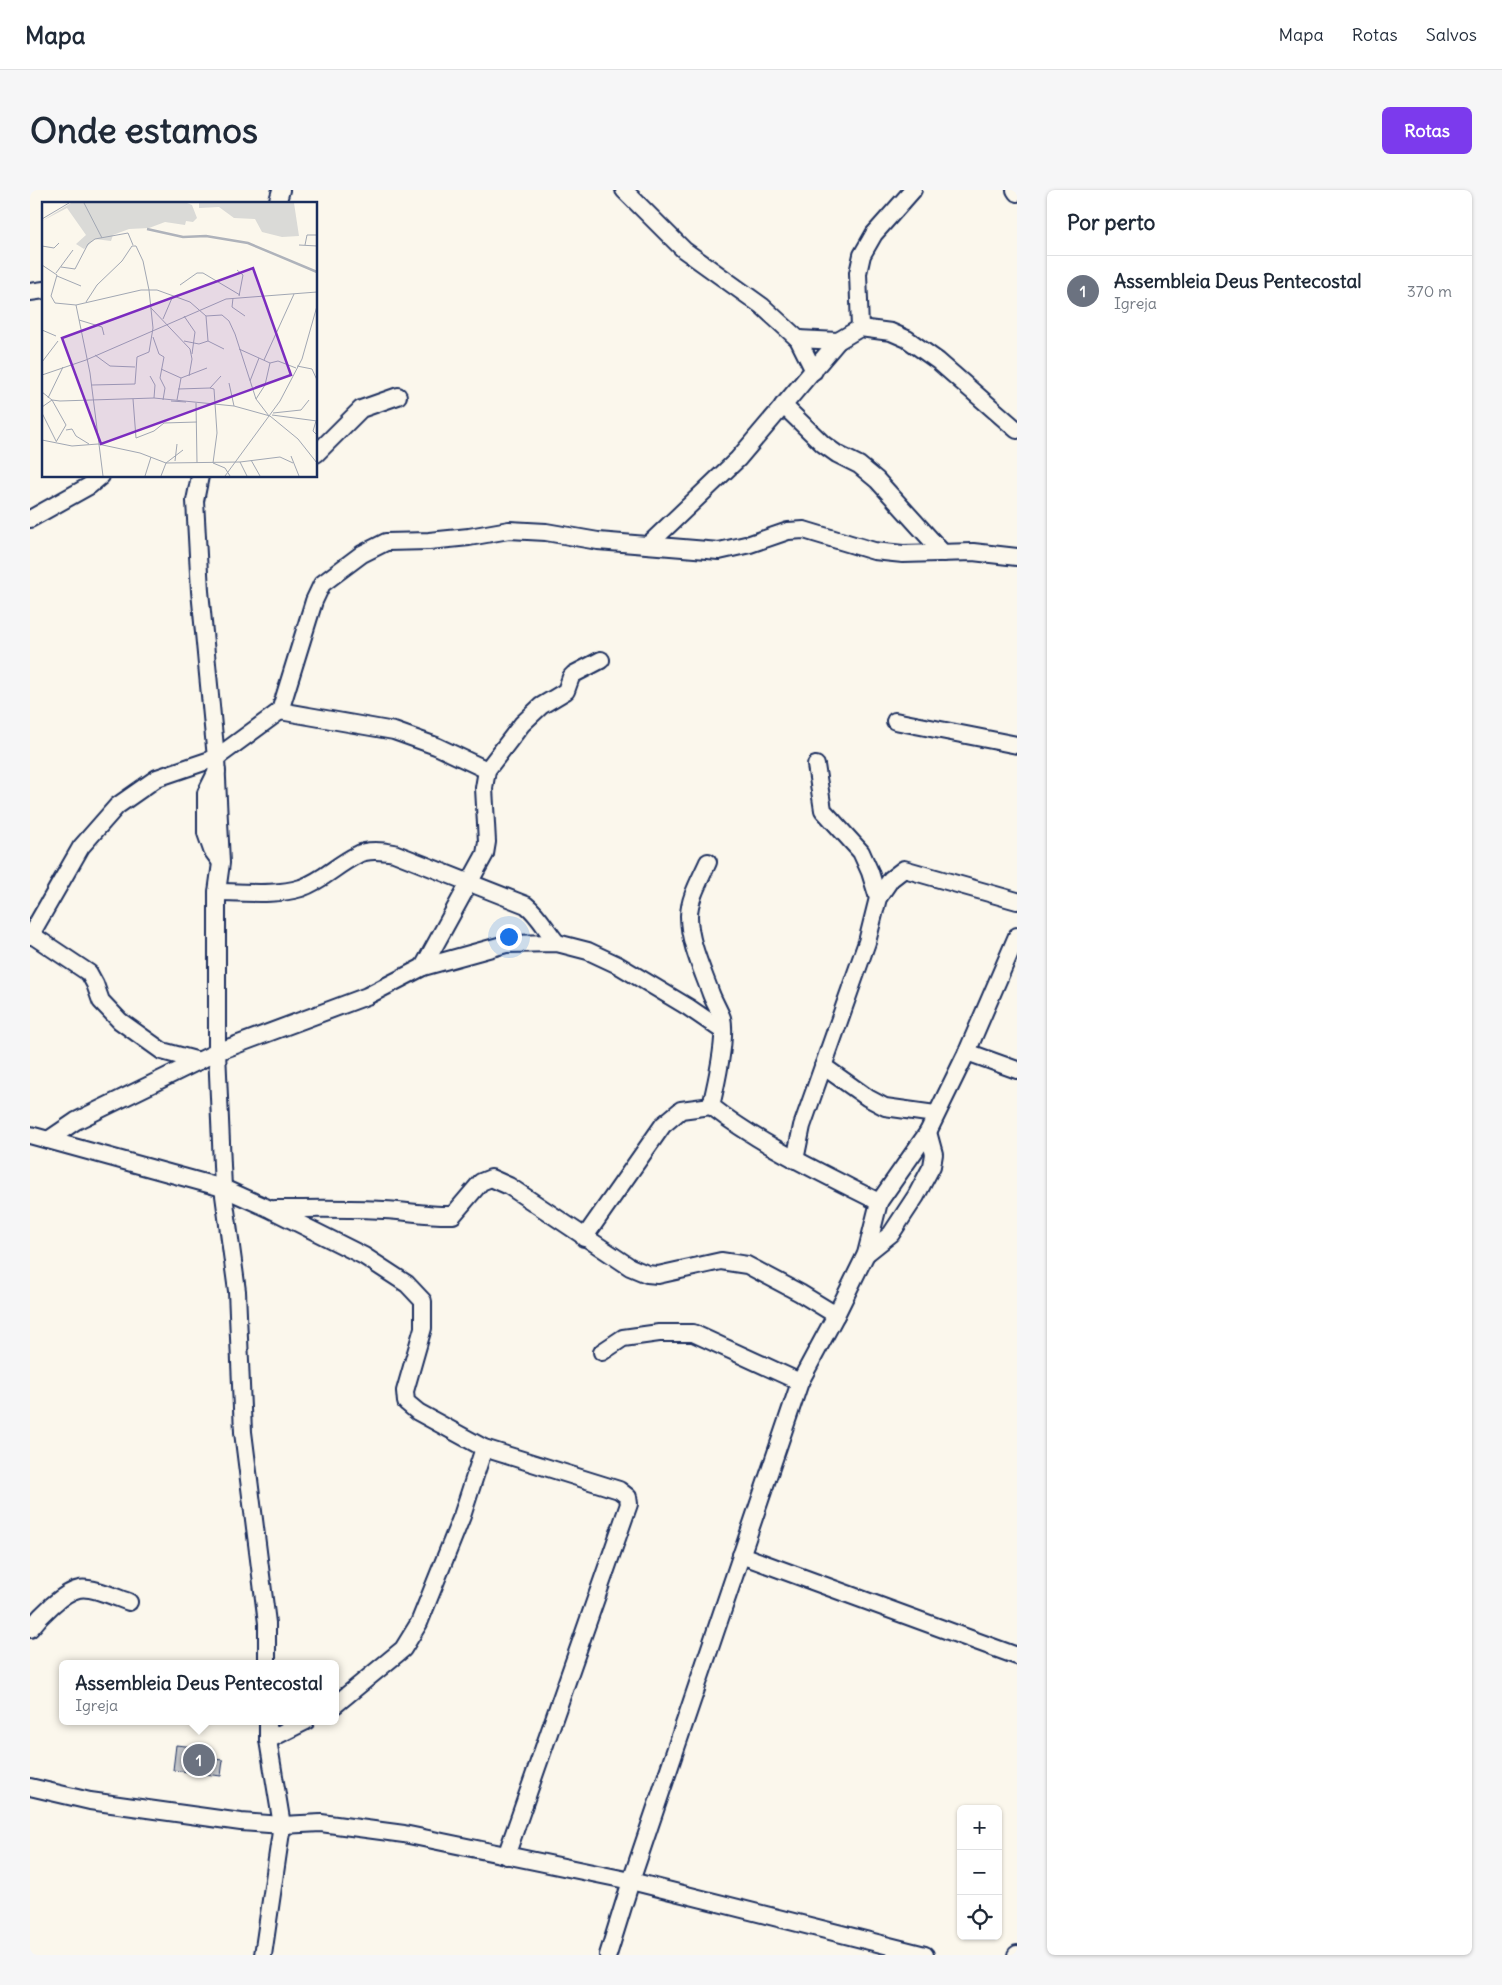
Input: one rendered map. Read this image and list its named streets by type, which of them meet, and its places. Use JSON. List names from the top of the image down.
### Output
{
  "page": {
    "header": "Mapa",
    "nav": ["Mapa", "Rotas", "Salvos"],
    "buttons": "Rotas",
    "title": "Onde estamos",
    "heading": "Por perto",
    "list": [
      {
        "mark": "1",
        "name": "Assembleia Deus Pentecostal",
        "note": "Igreja",
        "value": "370 m"
      }
    ],
    "popup": ["Assembleia Deus Pentecostal", "Igreja"],
    "pins": "1",
    "map_buttons": ["+", "−"]
  }
}
